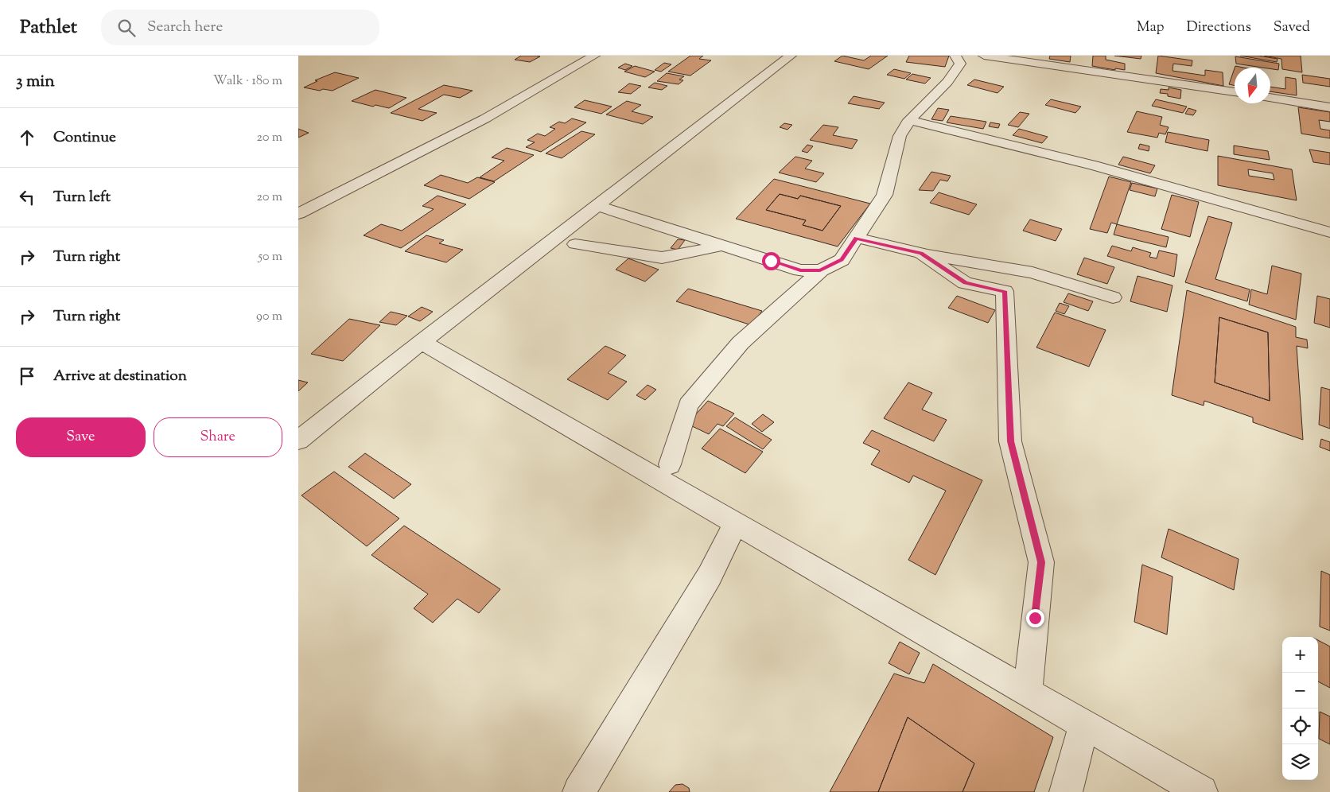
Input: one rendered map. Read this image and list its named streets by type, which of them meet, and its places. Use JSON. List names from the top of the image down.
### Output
{
  "north": "bottom",
  "page": {
    "header": "Pathlet",
    "search": "Search here",
    "nav": ["Map", "Directions", "Saved"],
    "heading": ["3 min", "Walk · 180 m"],
    "list": [
      ["Continue", "20 m"],
      ["Turn left", "20 m"],
      ["Turn right", "50 m"],
      ["Turn right", "90 m"],
      "Arrive at destination"
    ],
    "buttons": ["Save", "Share"],
    "map_buttons": ["+", "−"]
  }
}
